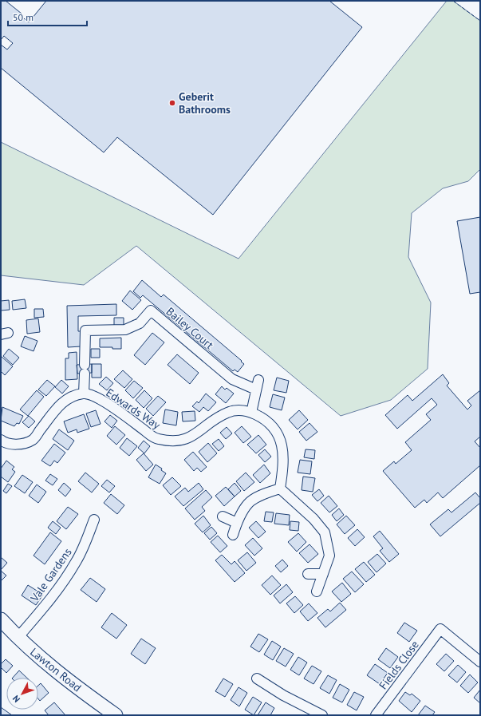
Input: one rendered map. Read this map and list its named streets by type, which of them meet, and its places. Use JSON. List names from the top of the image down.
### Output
{
  "streets": {
    "main road": ["Lawton Road"],
    "street": [
      "Bailey Court",
      "Edwards Way",
      "Vale Gardens",
      "Fields Close"
    ]
  },
  "crossings": [
    ["Bailey Court", "Edwards Way"],
    ["Vale Gardens", "Lawton Road"]
  ],
  "places": ["Geberit Bathrooms"],
  "scale_bar": "50 m",
  "north": "bottom left"
}
